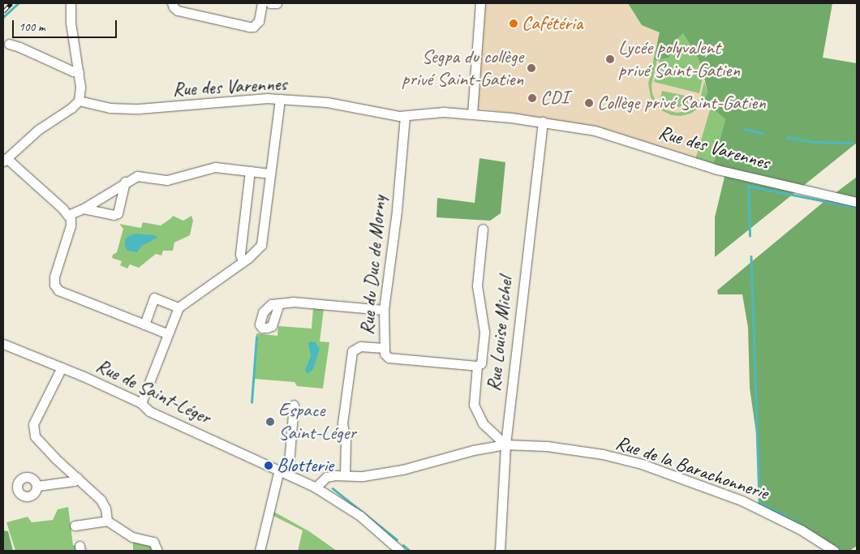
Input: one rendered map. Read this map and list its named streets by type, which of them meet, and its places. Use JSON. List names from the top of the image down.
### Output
{
  "streets": {
    "street": [
      "Rue des Varennes",
      "Rue du Duc de Morny",
      "Rue Louise Michel",
      "Rue de Saint-Léger",
      "Rue de la Barachonnerie"
    ]
  },
  "crossings": [
    ["Rue des Varennes", "Rue du Duc de Morny"],
    ["Rue des Varennes", "Rue Louise Michel"],
    ["Rue Louise Michel", "Rue de la Barachonnerie"],
    ["Rue de Saint-Léger", "Rue de la Barachonnerie"]
  ],
  "places": [
    "Cafétéria",
    "Lycée polyvalent privé Saint-Gatien",
    "Segpa du collège privé Saint-Gatien",
    "CDI",
    "Collège privé Saint-Gatien",
    "Espace Saint-Léger",
    "Blotterie"
  ],
  "scale_bar": "100 m"
}
